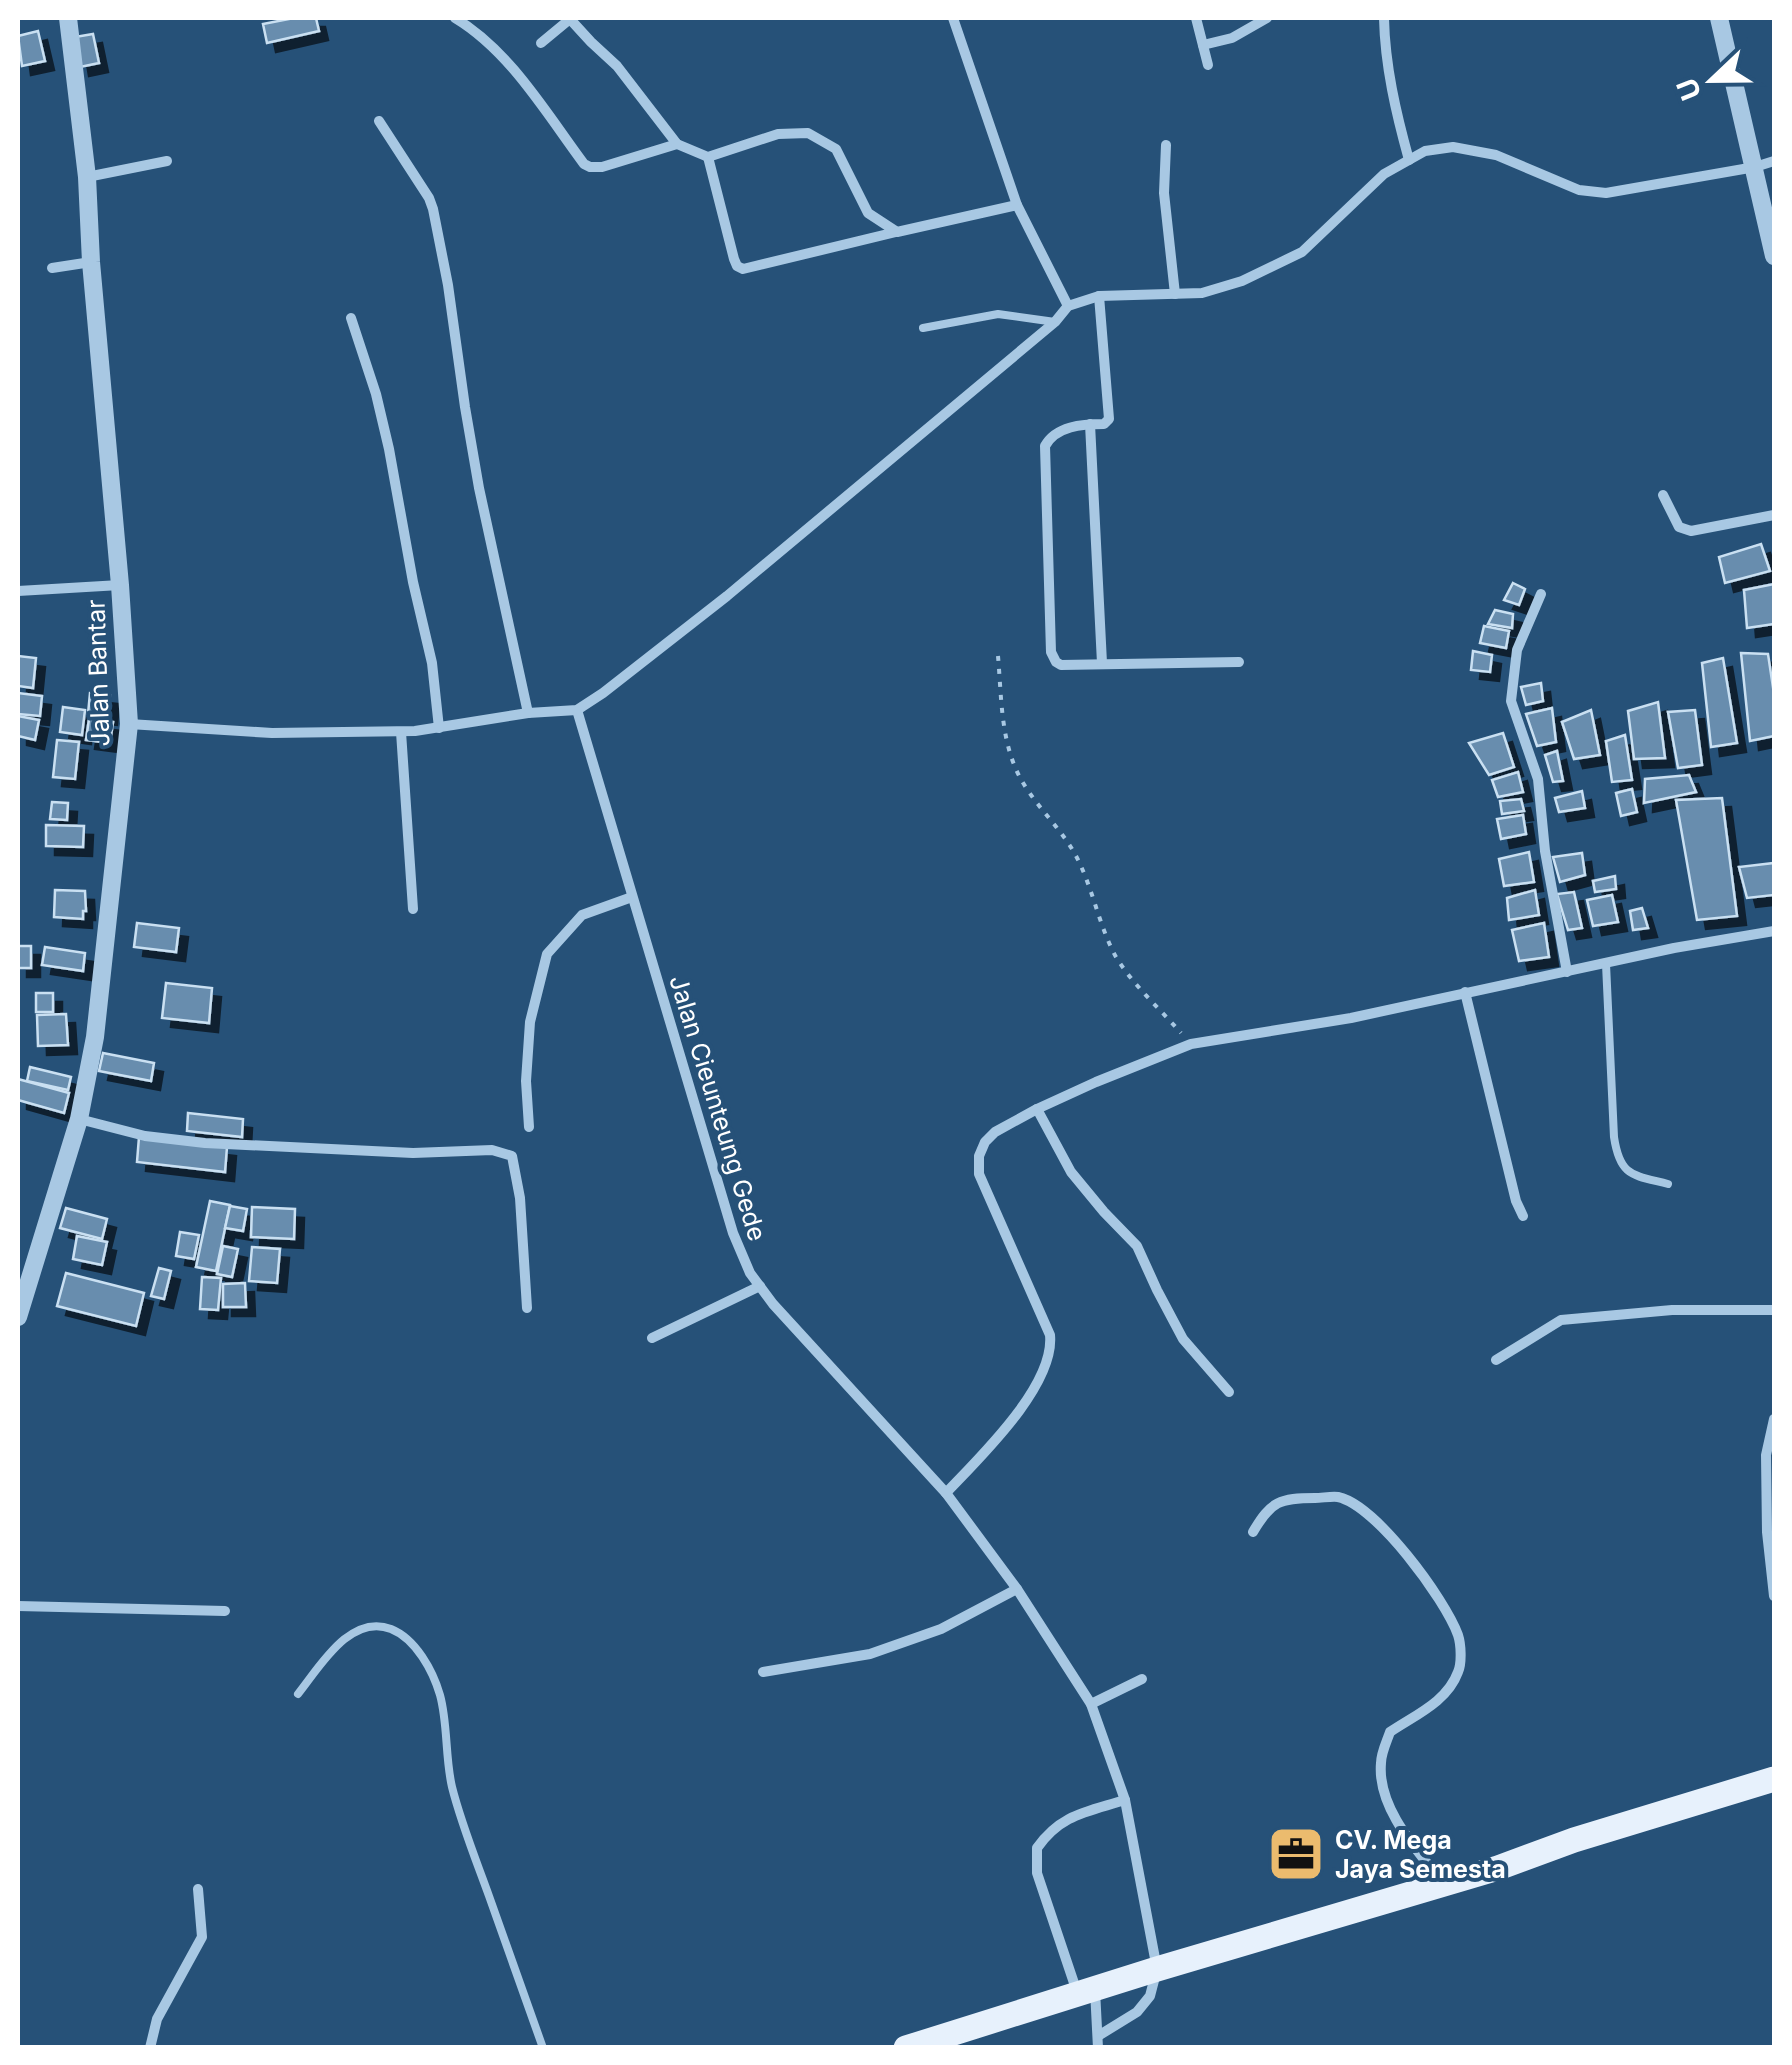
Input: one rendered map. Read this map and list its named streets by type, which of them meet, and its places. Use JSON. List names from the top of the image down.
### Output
{
  "streets": {
    "street": ["Jalan Bantar", "Jalan Cieunteung Gede"]
  },
  "places": {
    "office": ["CV. Mega Jaya Semesta"]
  },
  "north": "left"
}
